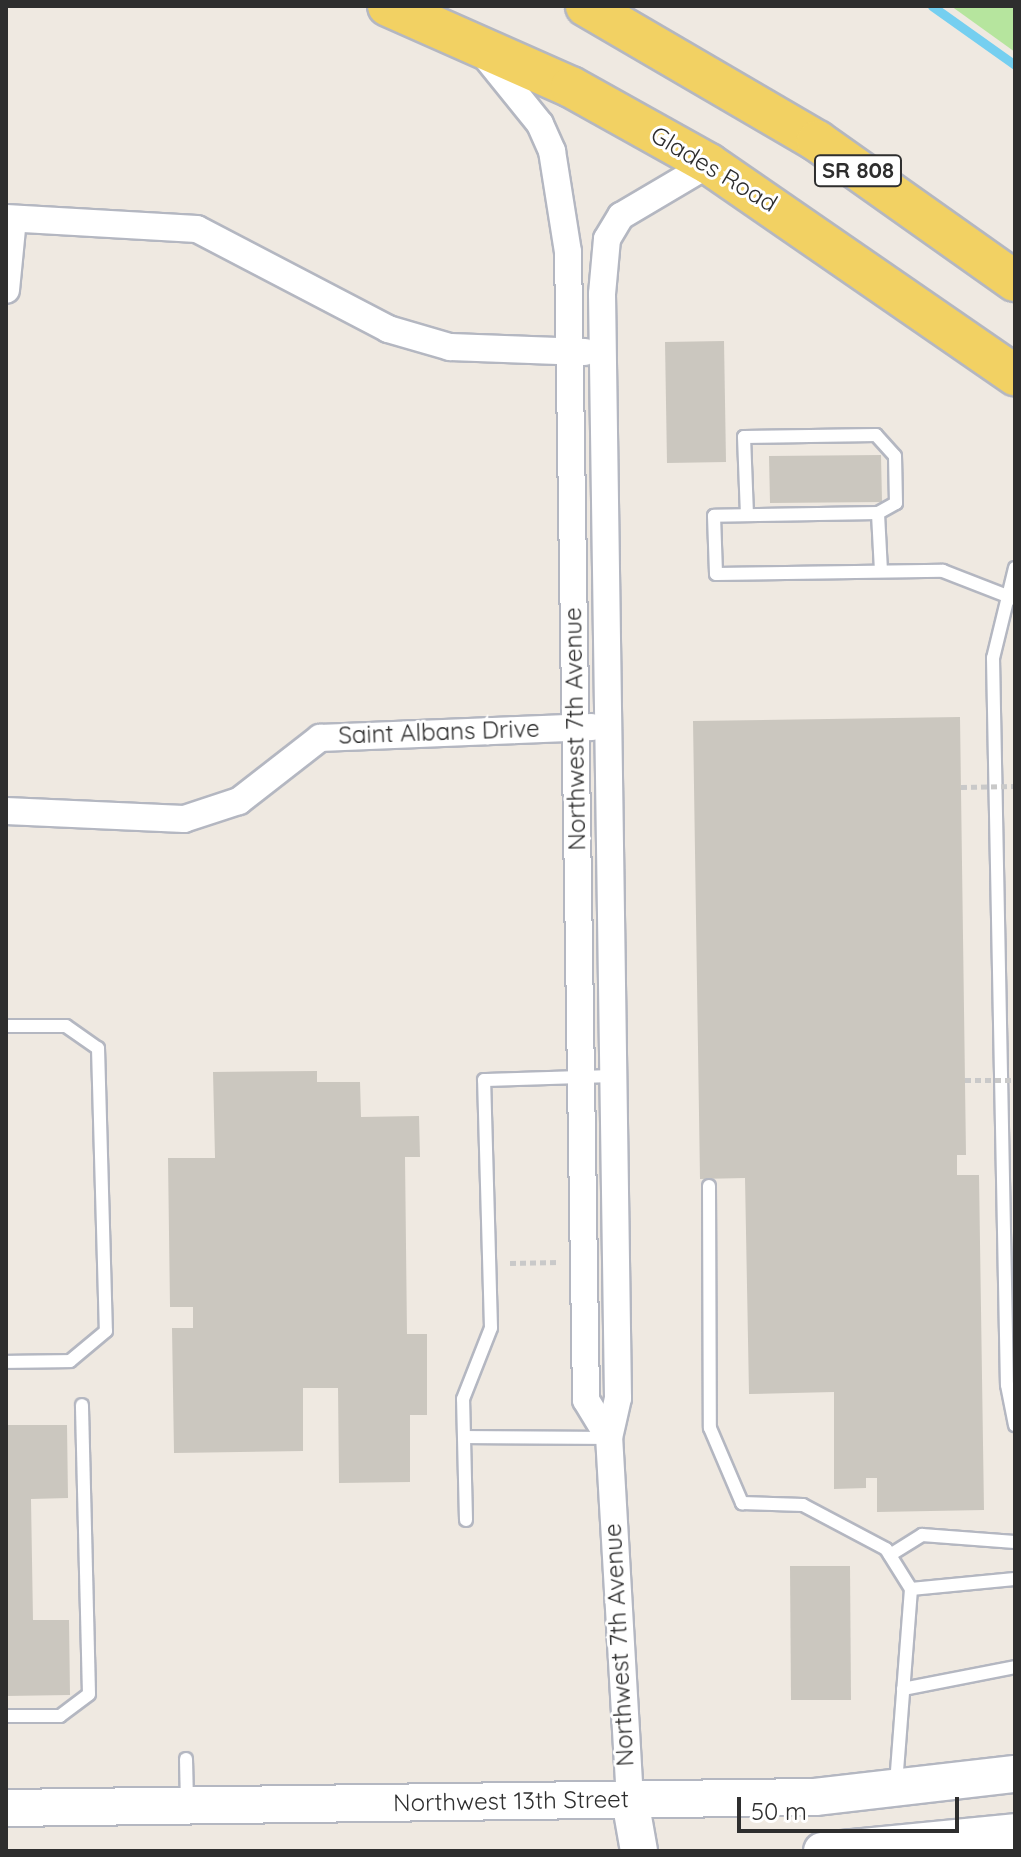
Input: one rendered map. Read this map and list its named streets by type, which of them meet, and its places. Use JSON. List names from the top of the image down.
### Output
{
  "streets": {
    "main road": ["Glades Road", "SR 808"],
    "street": ["Northwest 7th Avenue", "Saint Albans Drive", "Northwest 13th Street"]
  },
  "crossings": [
    ["Glades Road", "Northwest 7th Avenue"],
    ["Northwest 7th Avenue", "Saint Albans Drive"],
    ["Northwest 7th Avenue", "Northwest 13th Street"]
  ],
  "scale_bar": "50 m"
}
